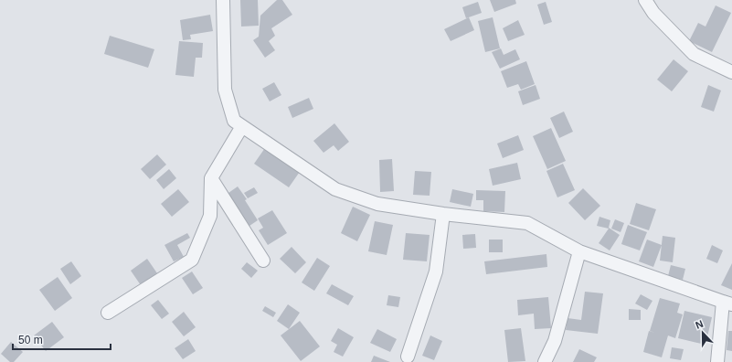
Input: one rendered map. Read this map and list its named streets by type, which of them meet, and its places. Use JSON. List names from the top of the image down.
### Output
{
  "scale_bar": "50 m",
  "north": "top"
}
